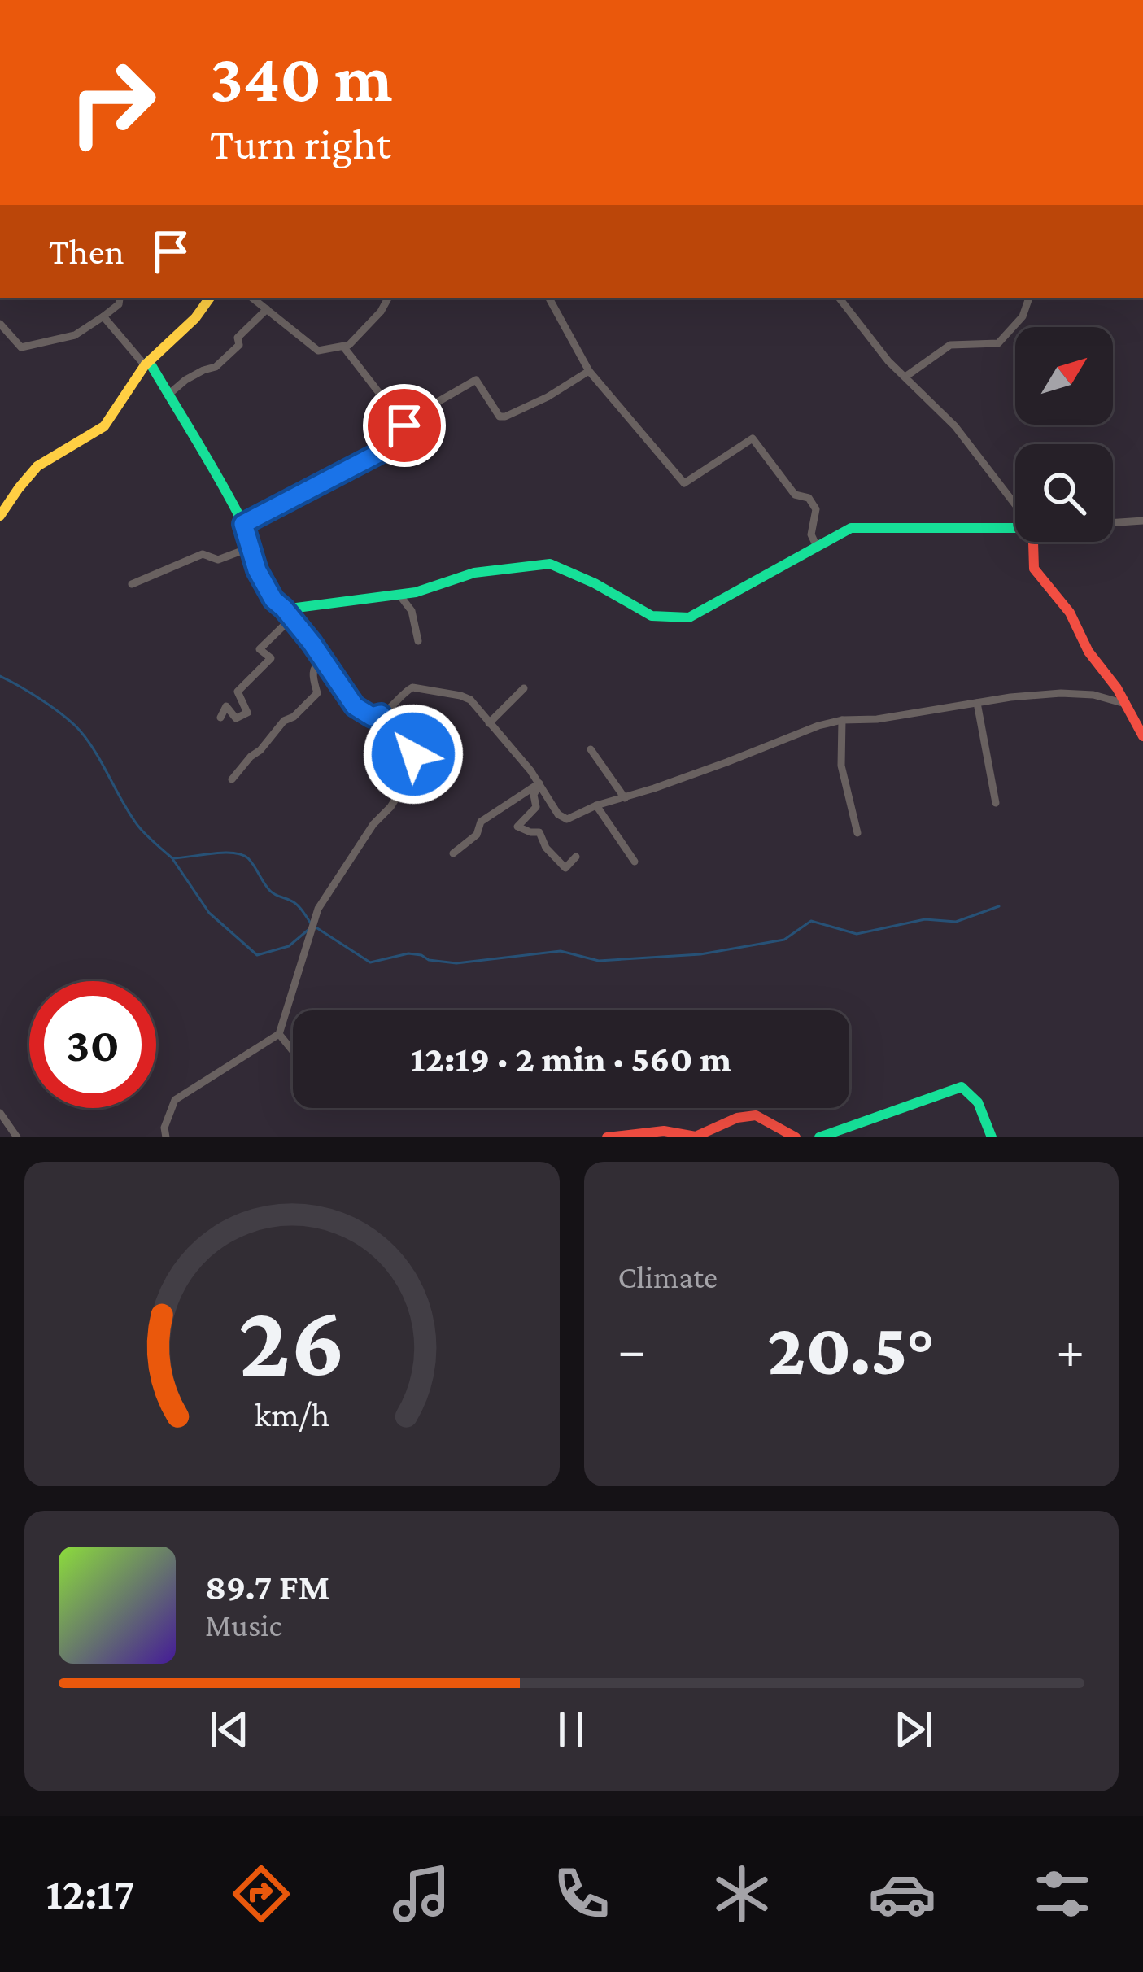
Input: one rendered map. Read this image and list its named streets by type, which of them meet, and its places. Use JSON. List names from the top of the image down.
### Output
{
  "north": "top right",
  "page": {
    "turn": ["340 m", "Turn right"],
    "then": "Then",
    "limit": "30",
    "trip": "12:19 · 2 min · 560 m",
    "tile": "Climate",
    "heat": ["−", "20.5°", "+"],
    "song": ["89.7 FM", "Music"],
    "tabs": "12:17",
    "gauge": ["26", "km/h"]
  }
}
